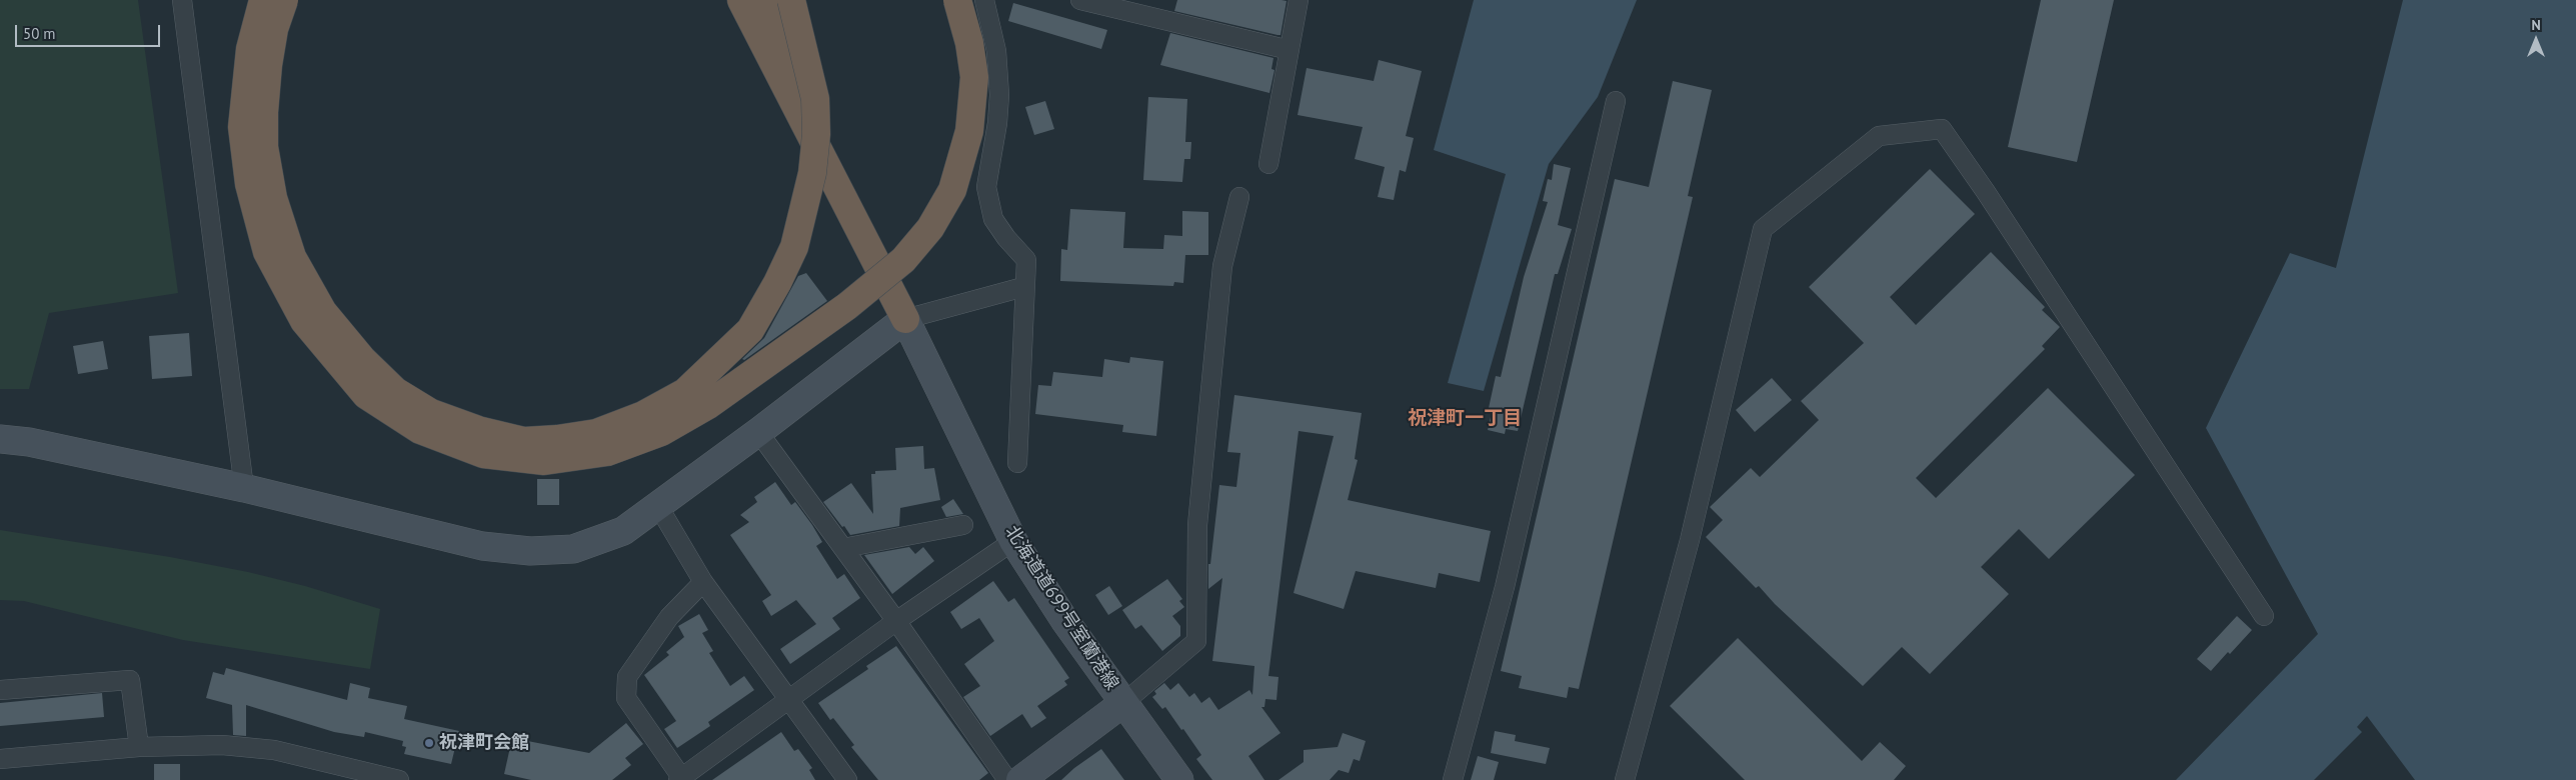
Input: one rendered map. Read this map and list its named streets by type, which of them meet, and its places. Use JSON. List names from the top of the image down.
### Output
{
  "streets": {
    "street": ["北海道道699号室蘭港線"]
  },
  "districts": ["祝津町一丁目"],
  "places": ["祝津町会館"],
  "scale_bar": "50 m",
  "north": "top"
}
